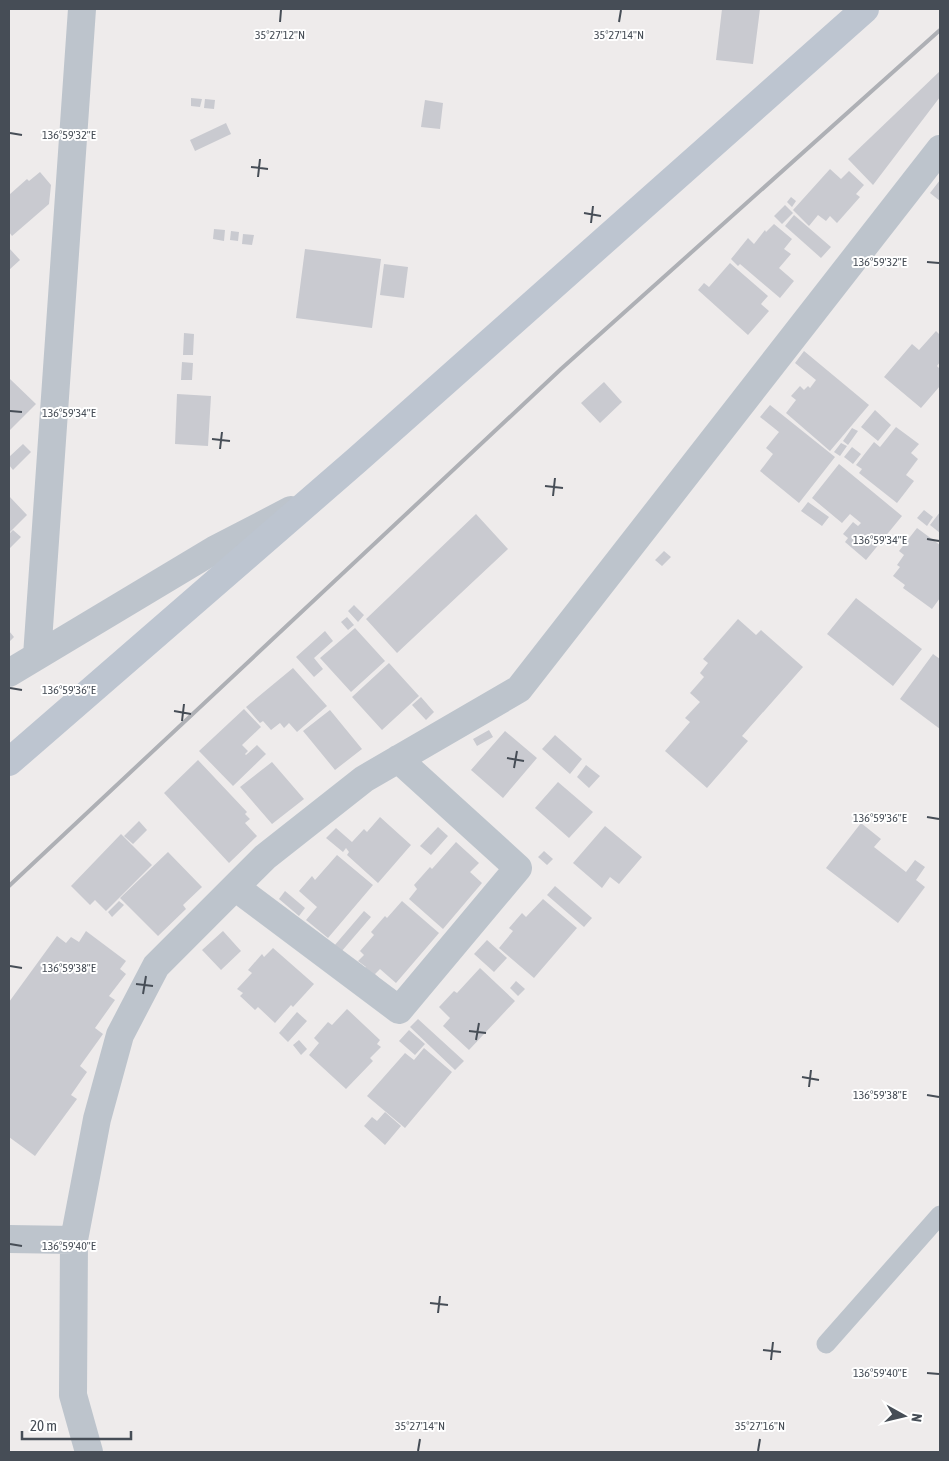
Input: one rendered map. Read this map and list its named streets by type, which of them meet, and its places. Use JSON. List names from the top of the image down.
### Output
{
  "scale_bar": "20 m",
  "north": "right",
  "coordinates": [
    "35°27'12\"N",
    "35°27'14\"N",
    "136°59'32\"E",
    "136°59'34\"E",
    "136°59'36\"E",
    "136°59'38\"E",
    "136°59'40\"E",
    "35°27'16\"N"
  ]
}
